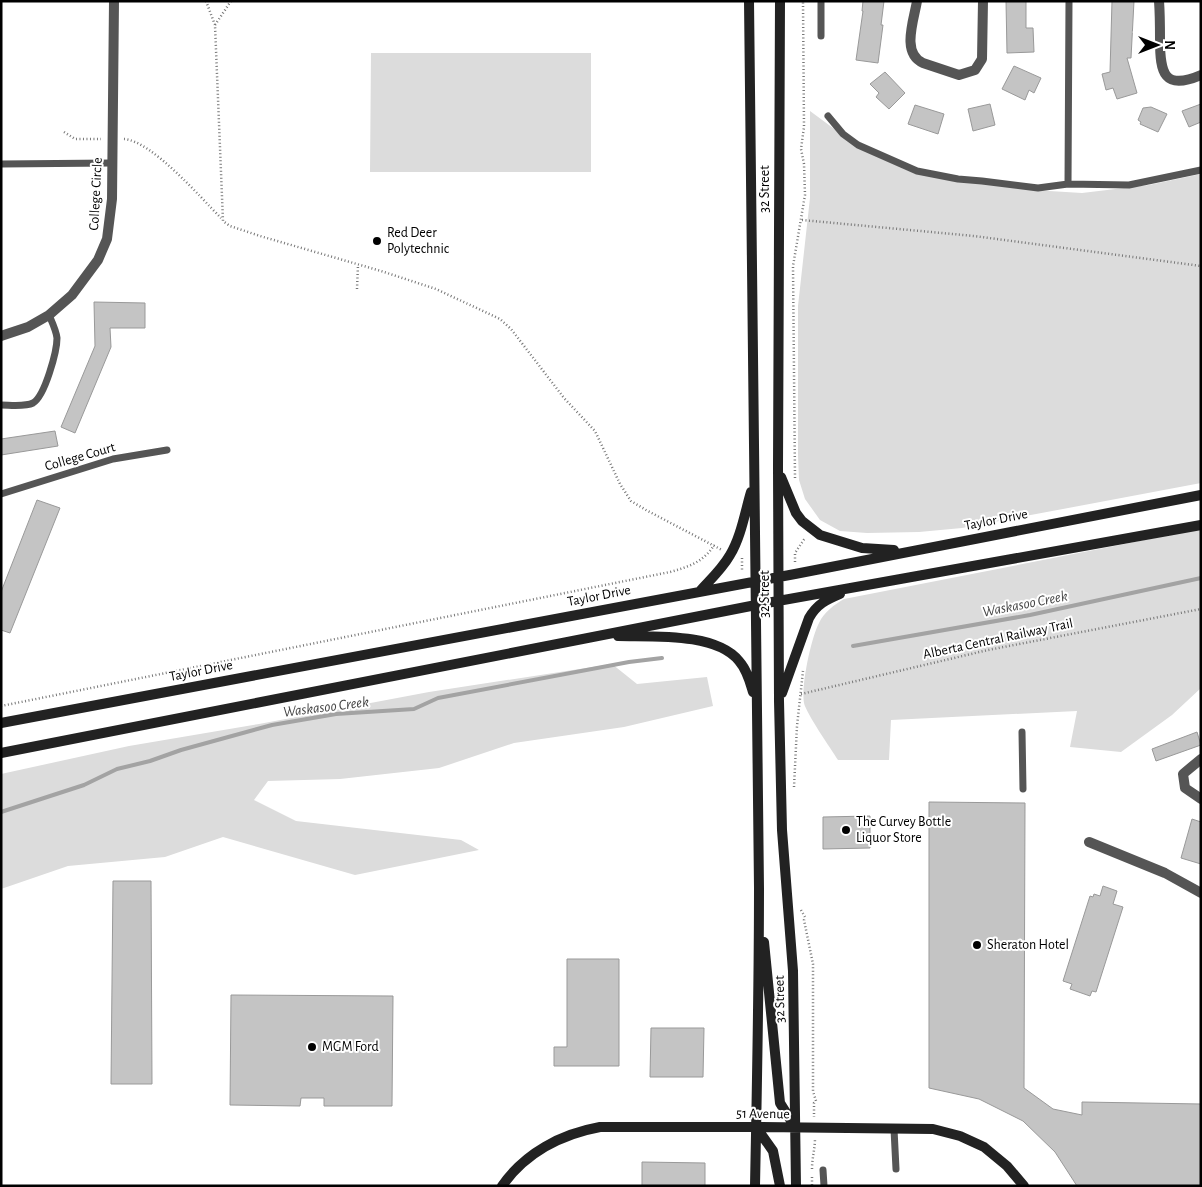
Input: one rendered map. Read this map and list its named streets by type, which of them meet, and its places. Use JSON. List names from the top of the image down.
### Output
{
  "streets": {
    "main road": ["32 Street", "Taylor Drive", "51 Avenue"],
    "street": ["College Circle"],
    "lane": ["College Court"],
    "path": ["Alberta Central Railway Trail"]
  },
  "crossings": [
    ["32 Street", "Taylor Drive"],
    ["32 Street", "51 Avenue"]
  ],
  "water": ["Waskasoo Creek"],
  "places": [
    "Red Deer Polytechnic",
    "The Curvey Bottle Liquor Store",
    "Sheraton Hotel",
    "MGM Ford"
  ],
  "north": "right"
}
